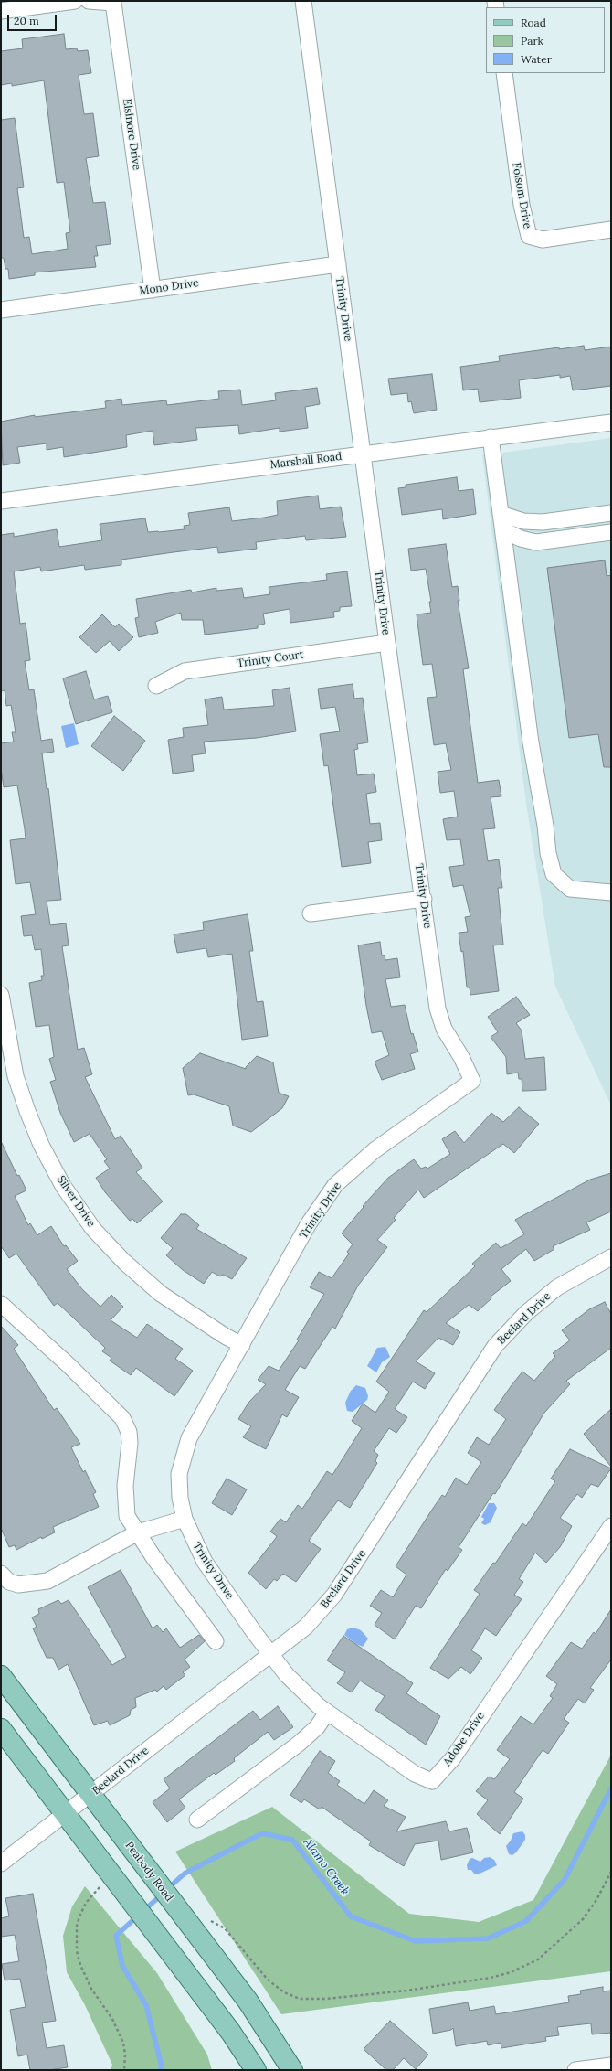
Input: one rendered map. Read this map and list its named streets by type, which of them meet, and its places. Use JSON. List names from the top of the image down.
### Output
{
  "streets": {
    "main road": ["Peabody Road"],
    "street": [
      "Elsinore Drive",
      "Folsom Drive",
      "Mono Drive",
      "Trinity Drive",
      "Marshall Road",
      "Trinity Court",
      "Silver Drive",
      "Beelard Drive",
      "Adobe Drive"
    ]
  },
  "crossings": [
    ["Elsinore Drive", "Mono Drive"],
    ["Mono Drive", "Trinity Drive"],
    ["Trinity Drive", "Marshall Road"],
    ["Trinity Drive", "Trinity Court"],
    ["Trinity Drive", "Silver Drive"],
    ["Trinity Drive", "Beelard Drive"],
    ["Trinity Drive", "Adobe Drive"],
    ["Beelard Drive", "Adobe Drive"],
    ["Beelard Drive", "Peabody Road"]
  ],
  "water": ["Alamo Creek"],
  "legend": ["Road", "Park", "Water"],
  "scale_bar": "20 m"
}
